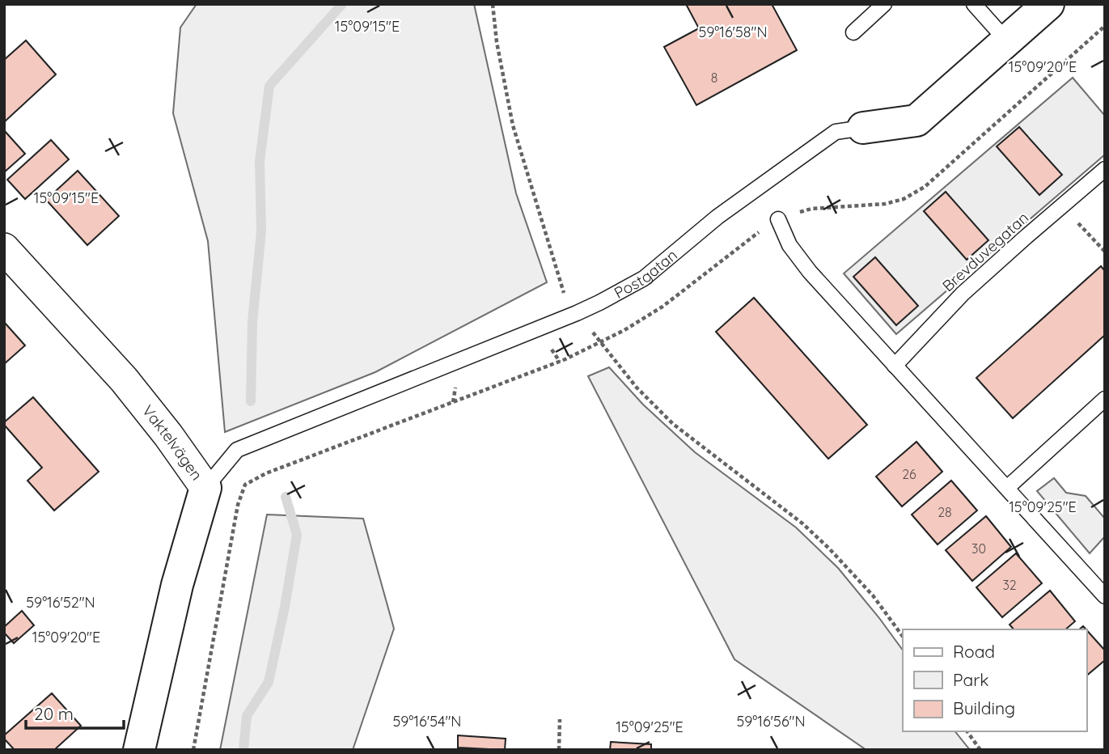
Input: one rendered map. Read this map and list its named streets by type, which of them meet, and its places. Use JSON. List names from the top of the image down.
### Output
{
  "streets": {
    "street": ["Postgatan", "Vaktelvägen"],
    "lane": ["Brevduvegatan"]
  },
  "crossings": [
    ["Postgatan", "Vaktelvägen"]
  ],
  "house_numbers": [
    "8",
    "26",
    "28",
    "30",
    "32"
  ],
  "legend": ["Road", "Park", "Building"],
  "scale_bar": "20 m",
  "coordinates": [
    "15°09'15\"E",
    "59°16'58\"N",
    "15°09'20\"E",
    "15°09'25\"E",
    "59°16'52\"N",
    "59°16'54\"N",
    "59°16'56\"N"
  ]
}
